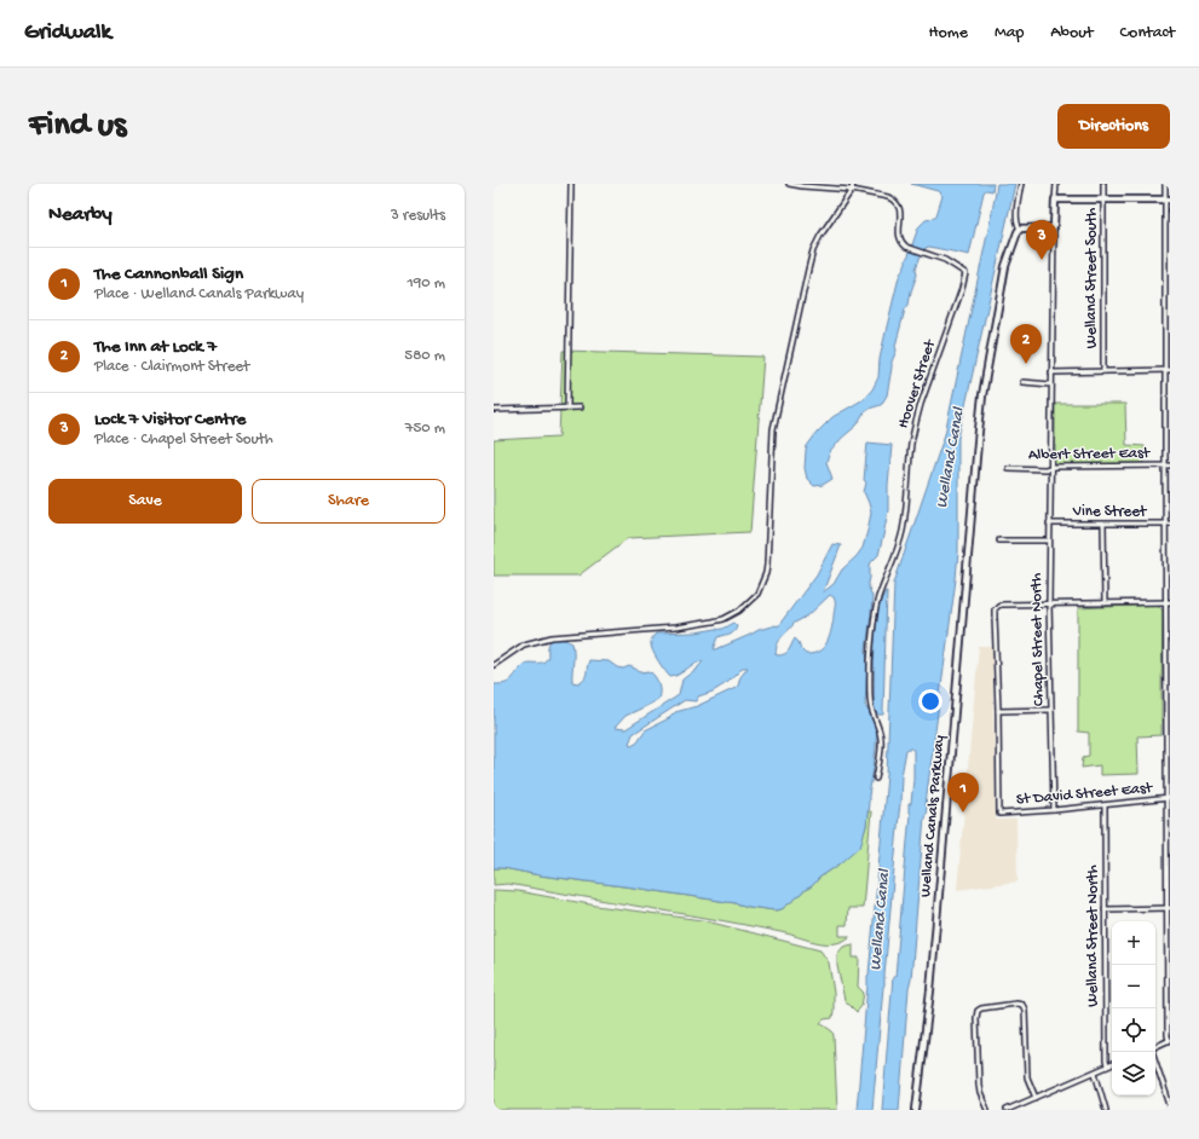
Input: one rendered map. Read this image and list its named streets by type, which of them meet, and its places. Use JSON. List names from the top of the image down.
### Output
{
  "streets": {
    "street": [
      "Welland Street South",
      "Hoover Street",
      "Albert Street East",
      "Vine Street",
      "Chapel Street North",
      "St David Street East",
      "Welland Canals Parkway",
      "Welland Street North"
    ]
  },
  "crossings": [
    ["Albert Street East", "Chapel Street North"],
    ["Vine Street", "Chapel Street North"],
    ["Chapel Street North", "St David Street East"],
    ["St David Street East", "Welland Street North"]
  ],
  "water": ["Welland Canal"],
  "page": {
    "header": "Gridwalk",
    "nav": [
      "Home",
      "Map",
      "About",
      "Contact"
    ],
    "buttons": [
      "Directions",
      ["Save", "Share"]
    ],
    "title": "Find us",
    "heading": ["Nearby", "3 results"],
    "pins": ["3", "2", "1"],
    "list": [
      {
        "mark": "1",
        "name": "The Cannonball Sign",
        "note": "Place · Welland Canals Parkway",
        "value": "190 m"
      },
      {
        "mark": "2",
        "name": "The Inn at Lock 7",
        "note": "Place · Clairmont Street",
        "value": "580 m"
      },
      {
        "mark": "3",
        "name": "Lock 7 Visitor Centre",
        "note": "Place · Chapel Street South",
        "value": "750 m"
      }
    ],
    "map_buttons": ["+", "−"]
  }
}
